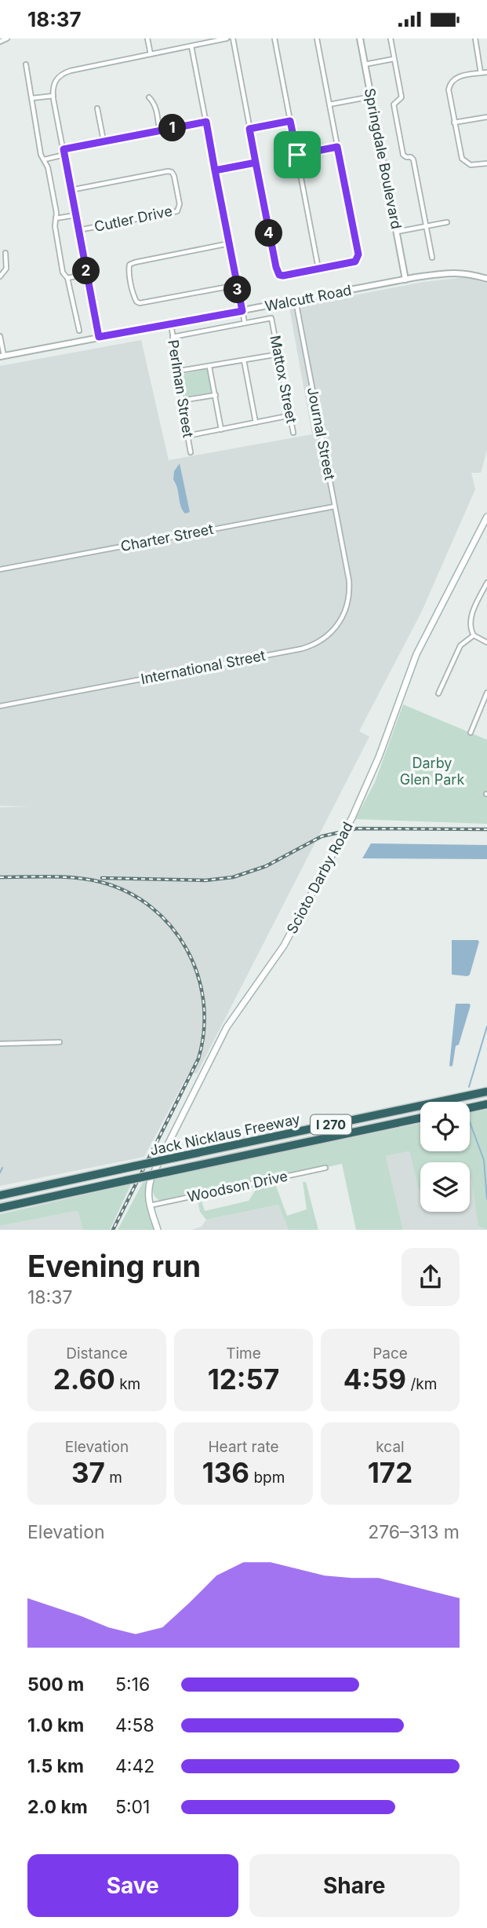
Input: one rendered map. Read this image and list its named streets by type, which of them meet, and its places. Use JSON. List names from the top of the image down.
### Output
{
  "streets": {
    "highway": ["I 270", "Jack Nicklaus Freeway"],
    "main road": ["Scioto Darby Road"],
    "street": [
      "Springdale Boulevard",
      "Cutler Drive",
      "Walcutt Road",
      "Mattox Street",
      "Perlman Street",
      "Journal Street",
      "Charter Street",
      "International Street",
      "Woodson Drive"
    ]
  },
  "crossings": [
    ["Springdale Boulevard", "Walcutt Road"],
    ["Walcutt Road", "Perlman Street"],
    ["Walcutt Road", "Journal Street"],
    ["Journal Street", "Charter Street"],
    ["Journal Street", "International Street"],
    ["Scioto Darby Road", "Woodson Drive"]
  ],
  "parks": ["Darby Glen Park"],
  "page": {
    "status": "18:37",
    "pins": [
      "1",
      "4",
      "2",
      "3"
    ],
    "heading": ["Evening run", "18:37"],
    "stats": [
      ["Distance", "2.60 km"],
      ["Time", "12:57"],
      ["Pace", "4:59 /km"],
      ["Elevation", "37 m"],
      ["Heart rate", "136 bpm"],
      ["kcal", "172"]
    ],
    "chart": ["Elevation", "276–313 m"],
    "list": [
      {
        "name": "500 m",
        "note": "5:16"
      },
      {
        "name": "1.0 km",
        "note": "4:58"
      },
      {
        "name": "1.5 km",
        "note": "4:42"
      },
      {
        "name": "2.0 km",
        "note": "5:01"
      }
    ],
    "buttons": ["Save", "Share"]
  }
}
